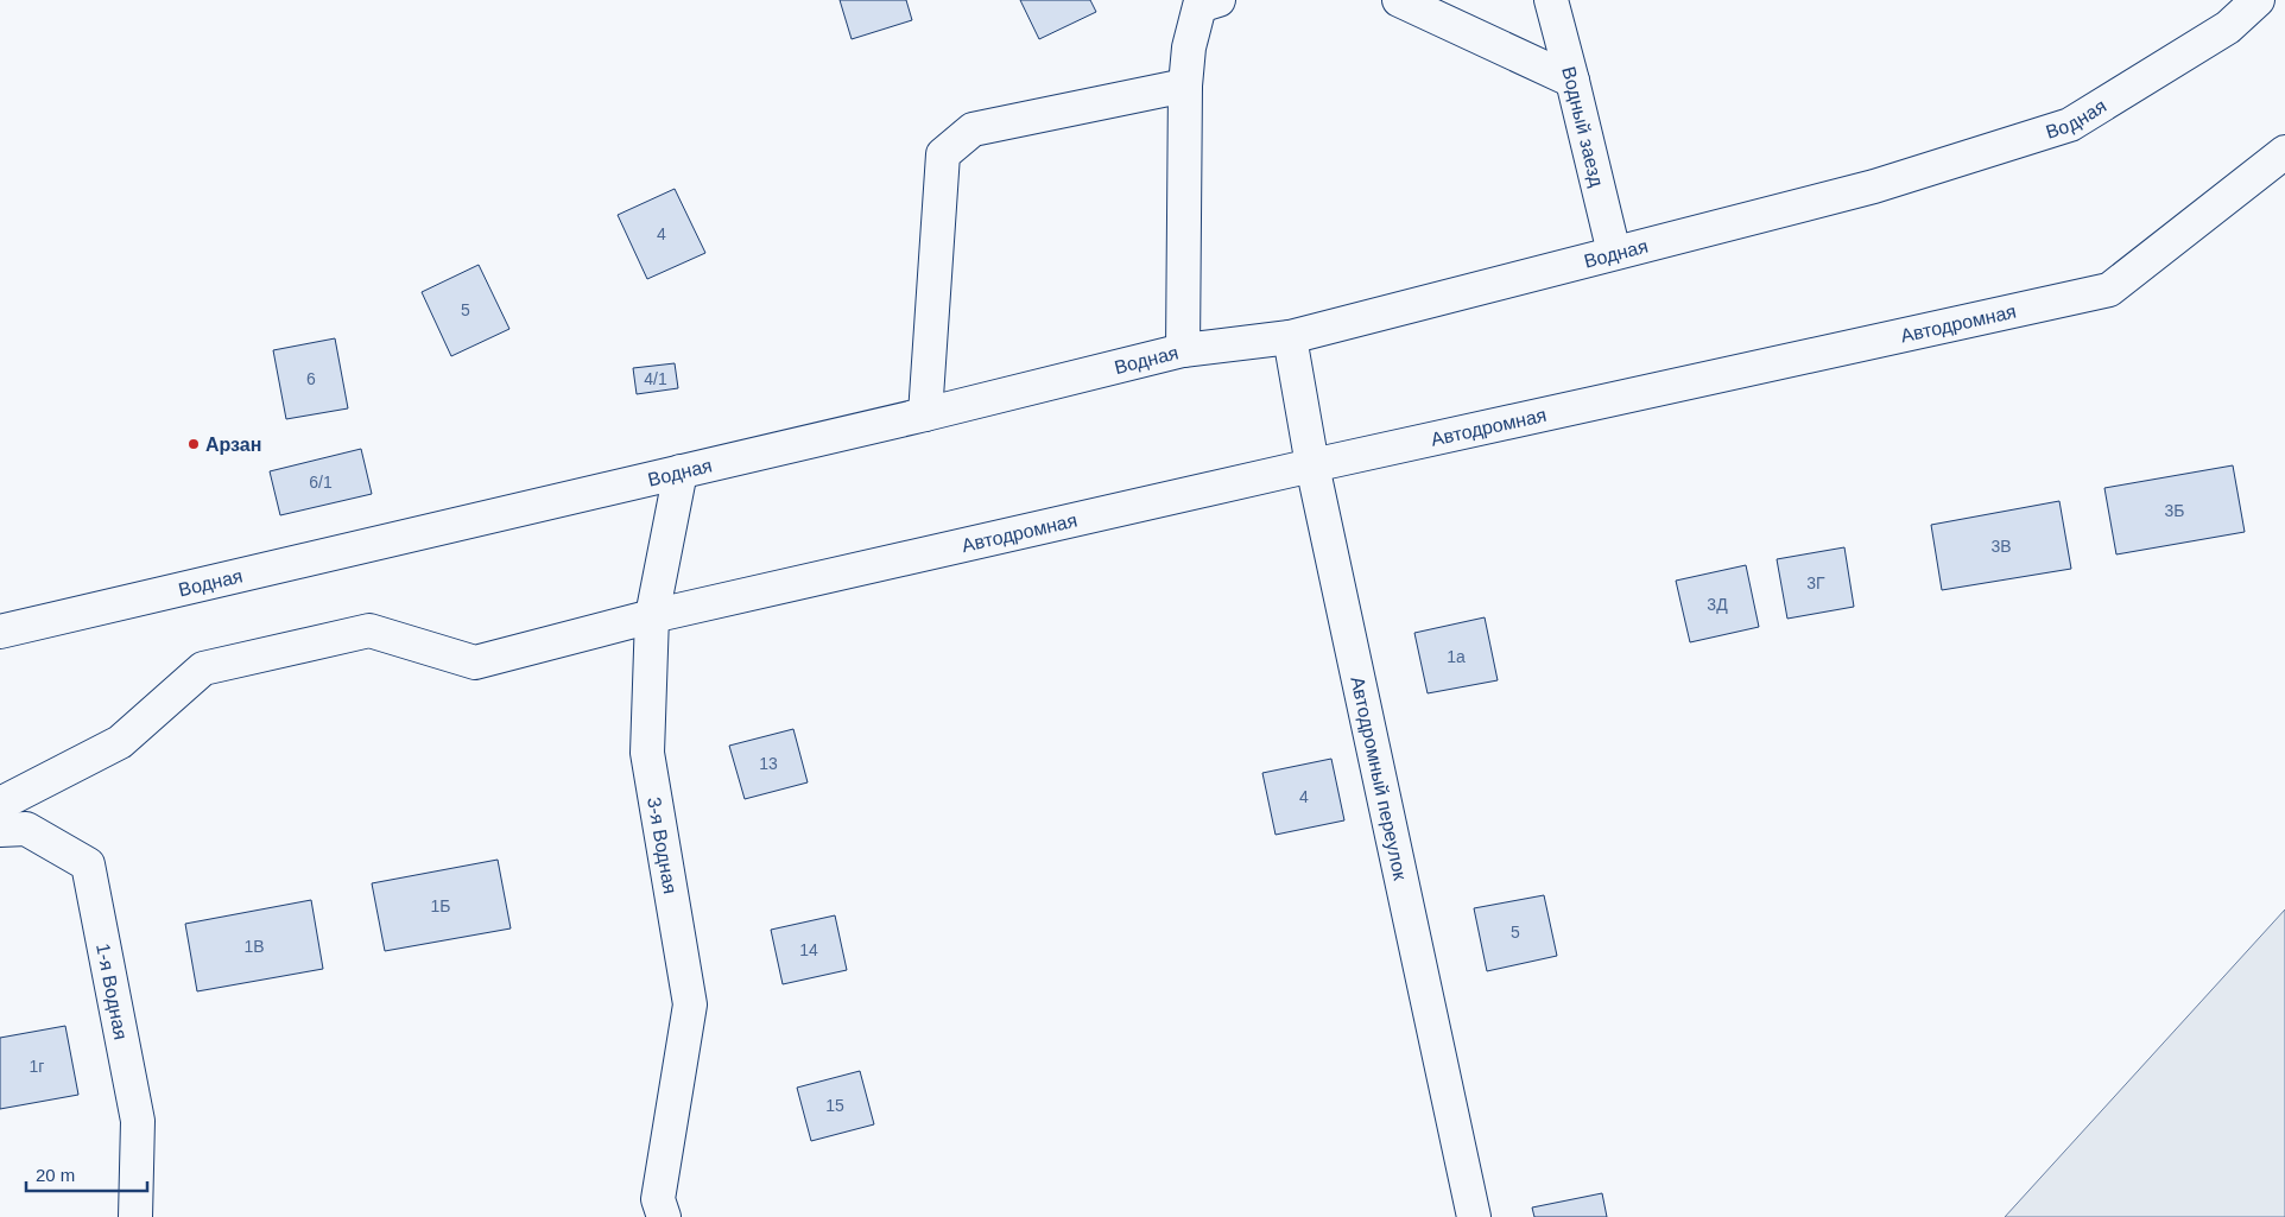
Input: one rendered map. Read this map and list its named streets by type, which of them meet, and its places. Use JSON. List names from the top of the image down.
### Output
{
  "streets": {
    "street": [
      "Водная",
      "Водный заезд",
      "Автодромная",
      "Автодромный переулок",
      "3-я Водная",
      "1-я Водная"
    ]
  },
  "crossings": [
    ["Водная", "Водный заезд"],
    ["Водная", "Автодромный переулок"],
    ["Водная", "3-я Водная"],
    ["Автодромная", "Автодромный переулок"],
    ["Автодромная", "3-я Водная"]
  ],
  "places": ["Арзан"],
  "house_numbers": [
    "4",
    "5",
    "6",
    "4/1",
    "6/1",
    "3Б",
    "3В",
    "3Г",
    "3Д",
    "1а",
    "13",
    "4",
    "1Б",
    "5",
    "1В",
    "14",
    "1г",
    "15"
  ],
  "scale_bar": "20 m"
}
